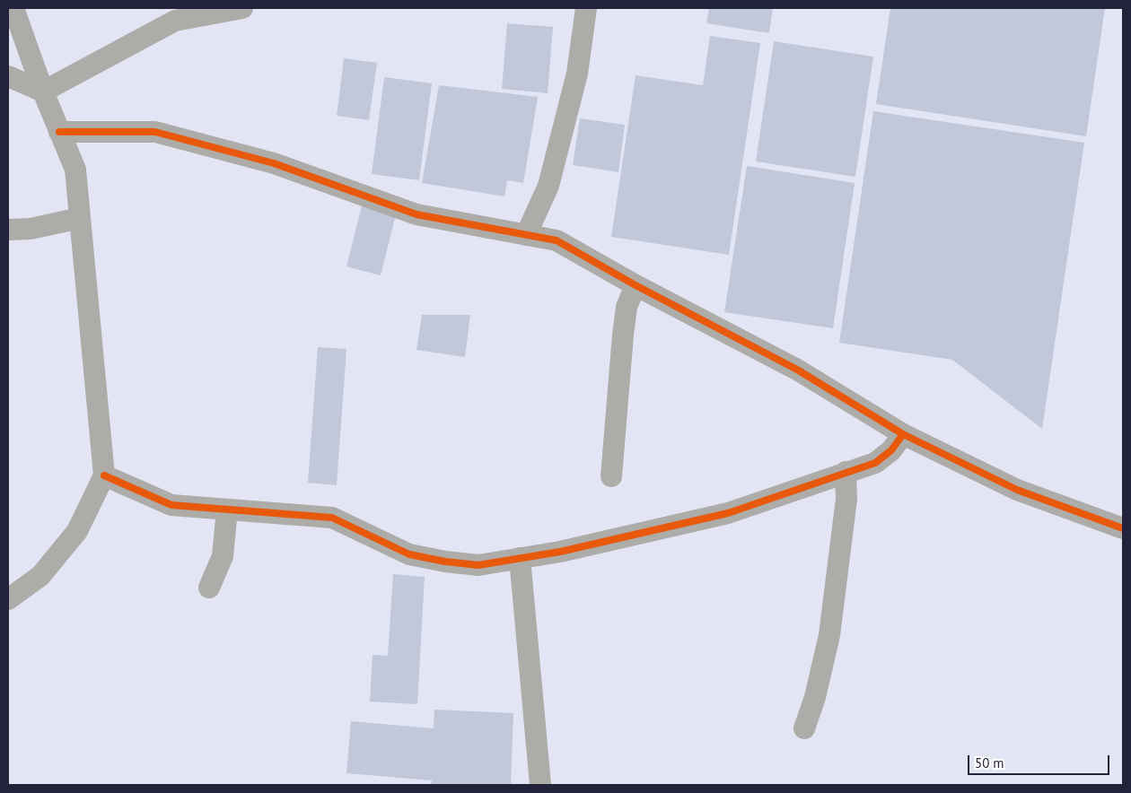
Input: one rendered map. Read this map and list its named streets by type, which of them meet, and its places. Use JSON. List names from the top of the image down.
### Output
{
  "scale_bar": "50 m"
}
